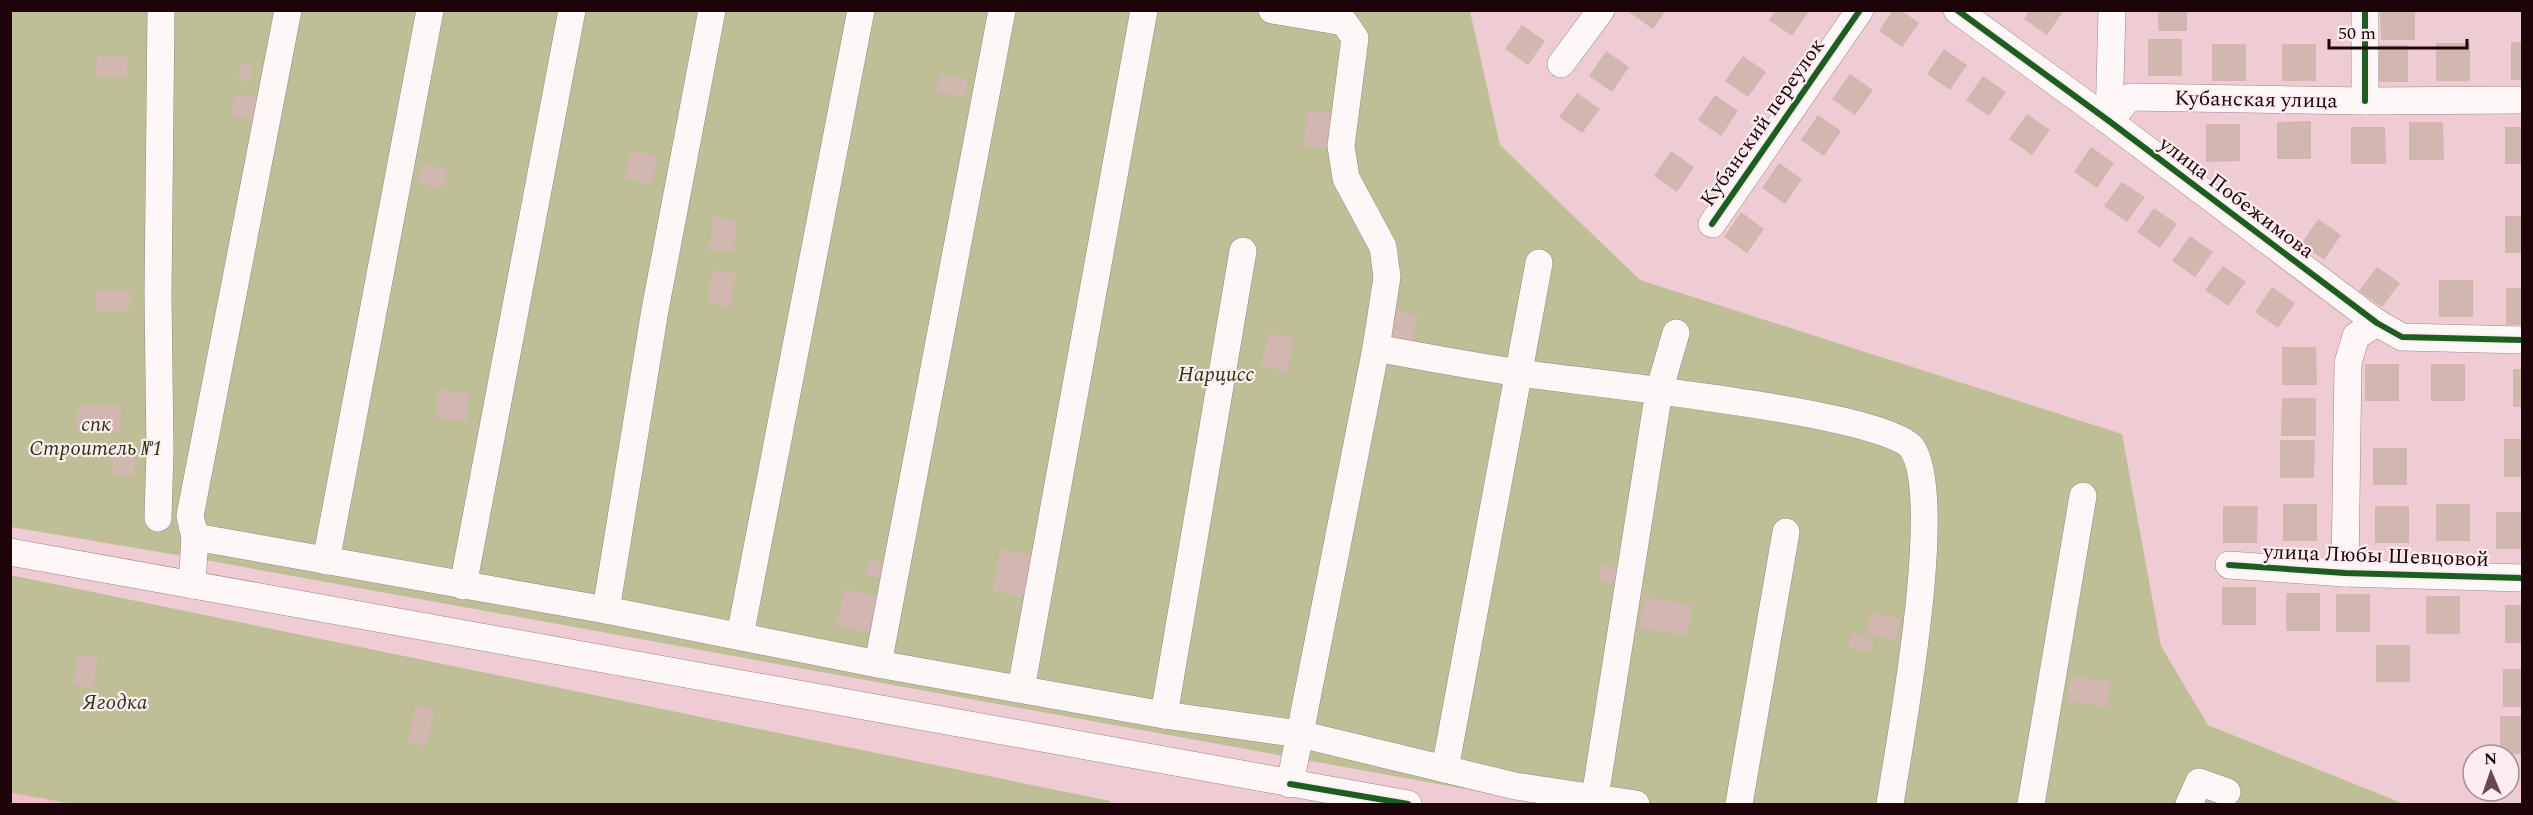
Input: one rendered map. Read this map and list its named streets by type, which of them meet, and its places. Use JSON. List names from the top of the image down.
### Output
{
  "streets": {
    "street": [
      "Кубанская улица",
      "Кубанский переулок",
      "улица Побежимова",
      "улица Любы Шевцовой"
    ]
  },
  "crossings": [
    ["Кубанская улица", "улица Побежимова"]
  ],
  "parks": ["Нарцисс", "спк Строитель №1", "Ягодка"],
  "scale_bar": "50 m",
  "north": "top"
}
